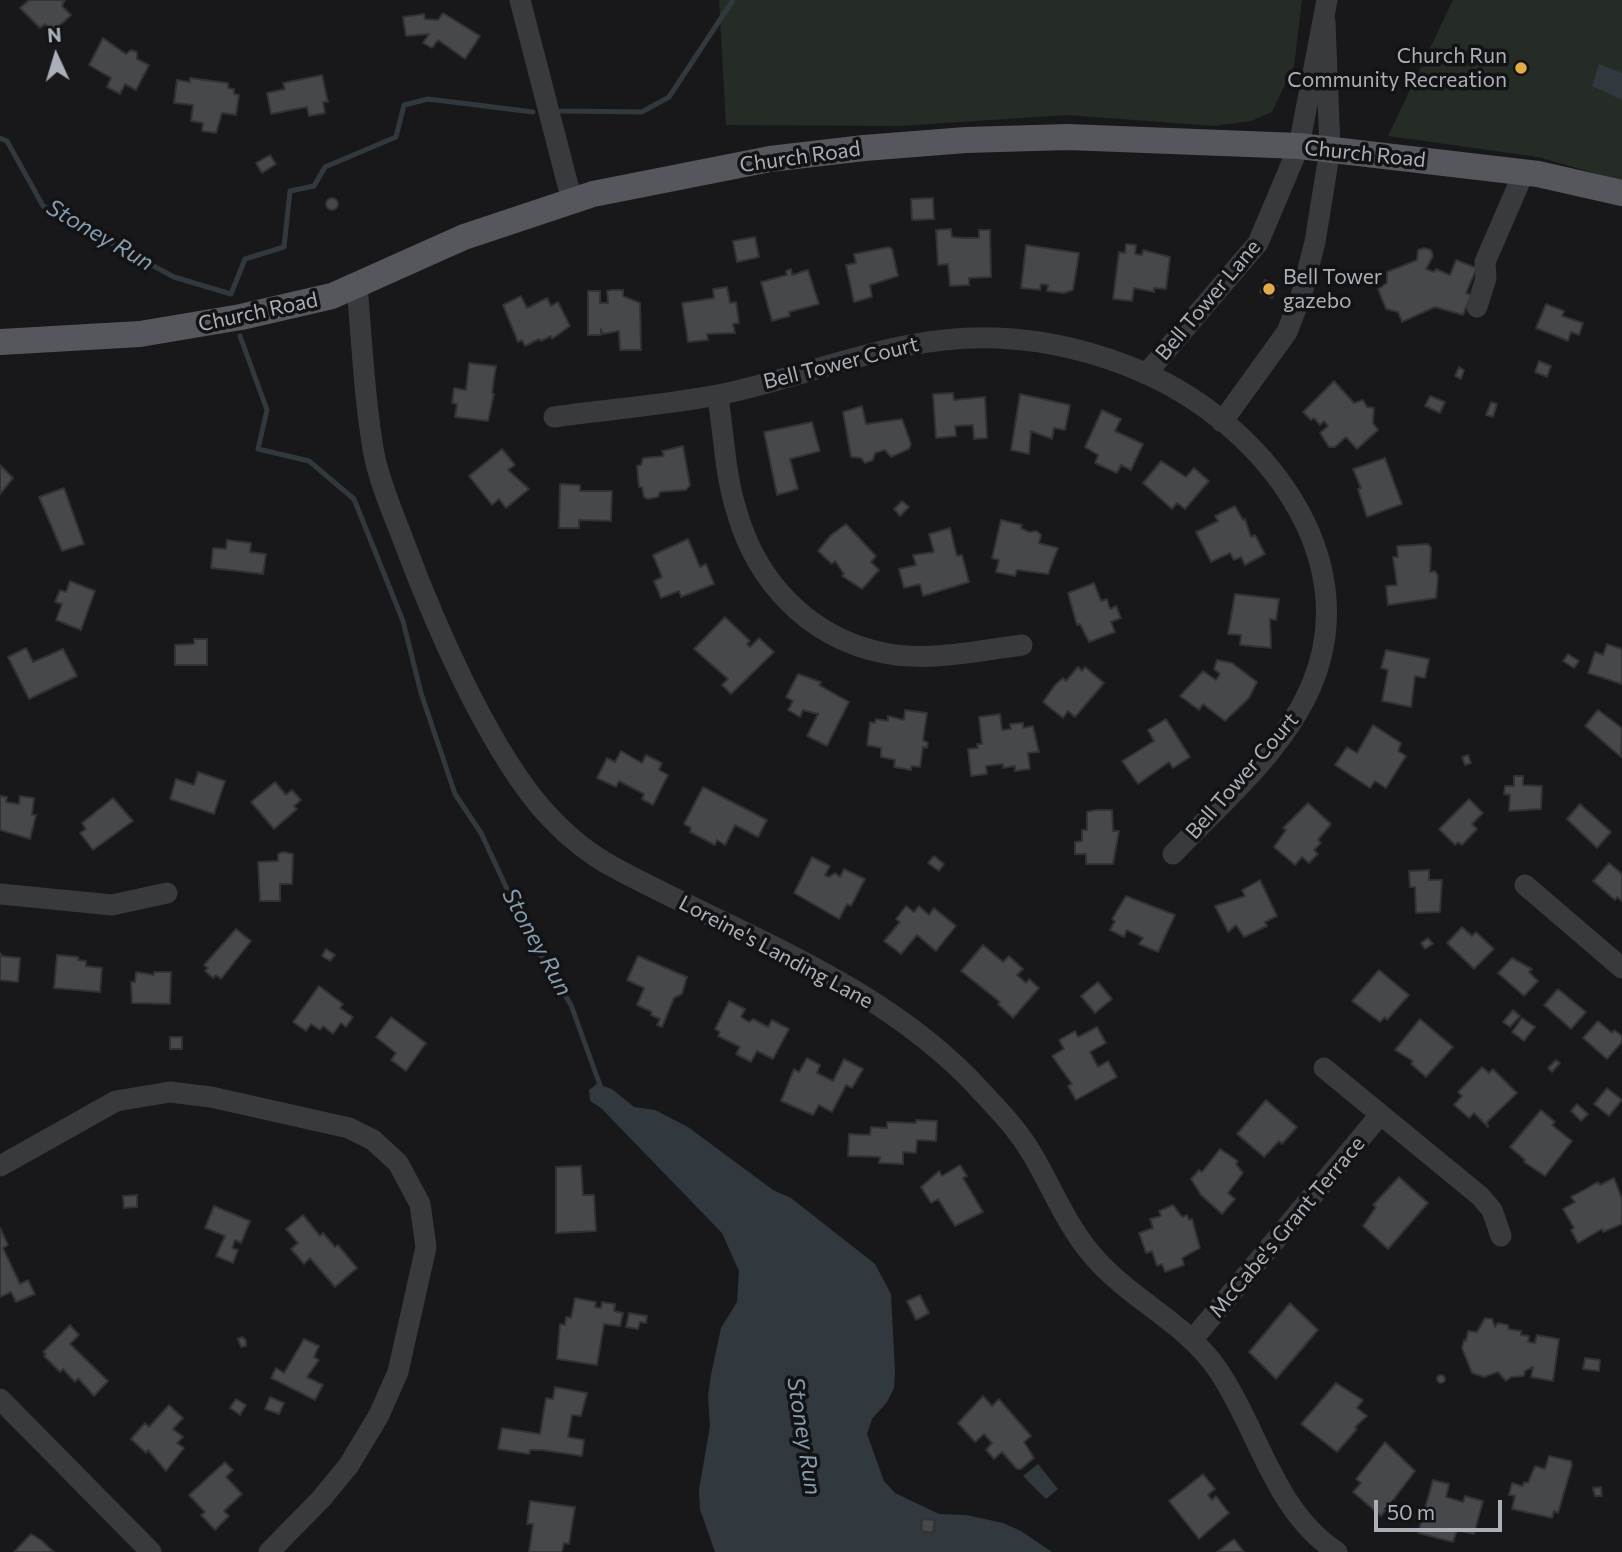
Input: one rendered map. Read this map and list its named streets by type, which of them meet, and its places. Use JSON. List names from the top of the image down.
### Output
{
  "streets": {
    "main road": ["Church Road"],
    "street": [
      "Bell Tower Lane",
      "Bell Tower Court",
      "Loreine's Landing Lane",
      "McCabe's Grant Terrace"
    ]
  },
  "crossings": [
    ["Church Road", "Bell Tower Lane"],
    ["Church Road", "Loreine's Landing Lane"],
    ["Bell Tower Lane", "Bell Tower Court"],
    ["Loreine's Landing Lane", "McCabe's Grant Terrace"]
  ],
  "water": ["Stoney Run"],
  "places": ["Church Run Community Recreation", "Bell Tower gazebo"],
  "scale_bar": "50 m",
  "north": "top"
}
